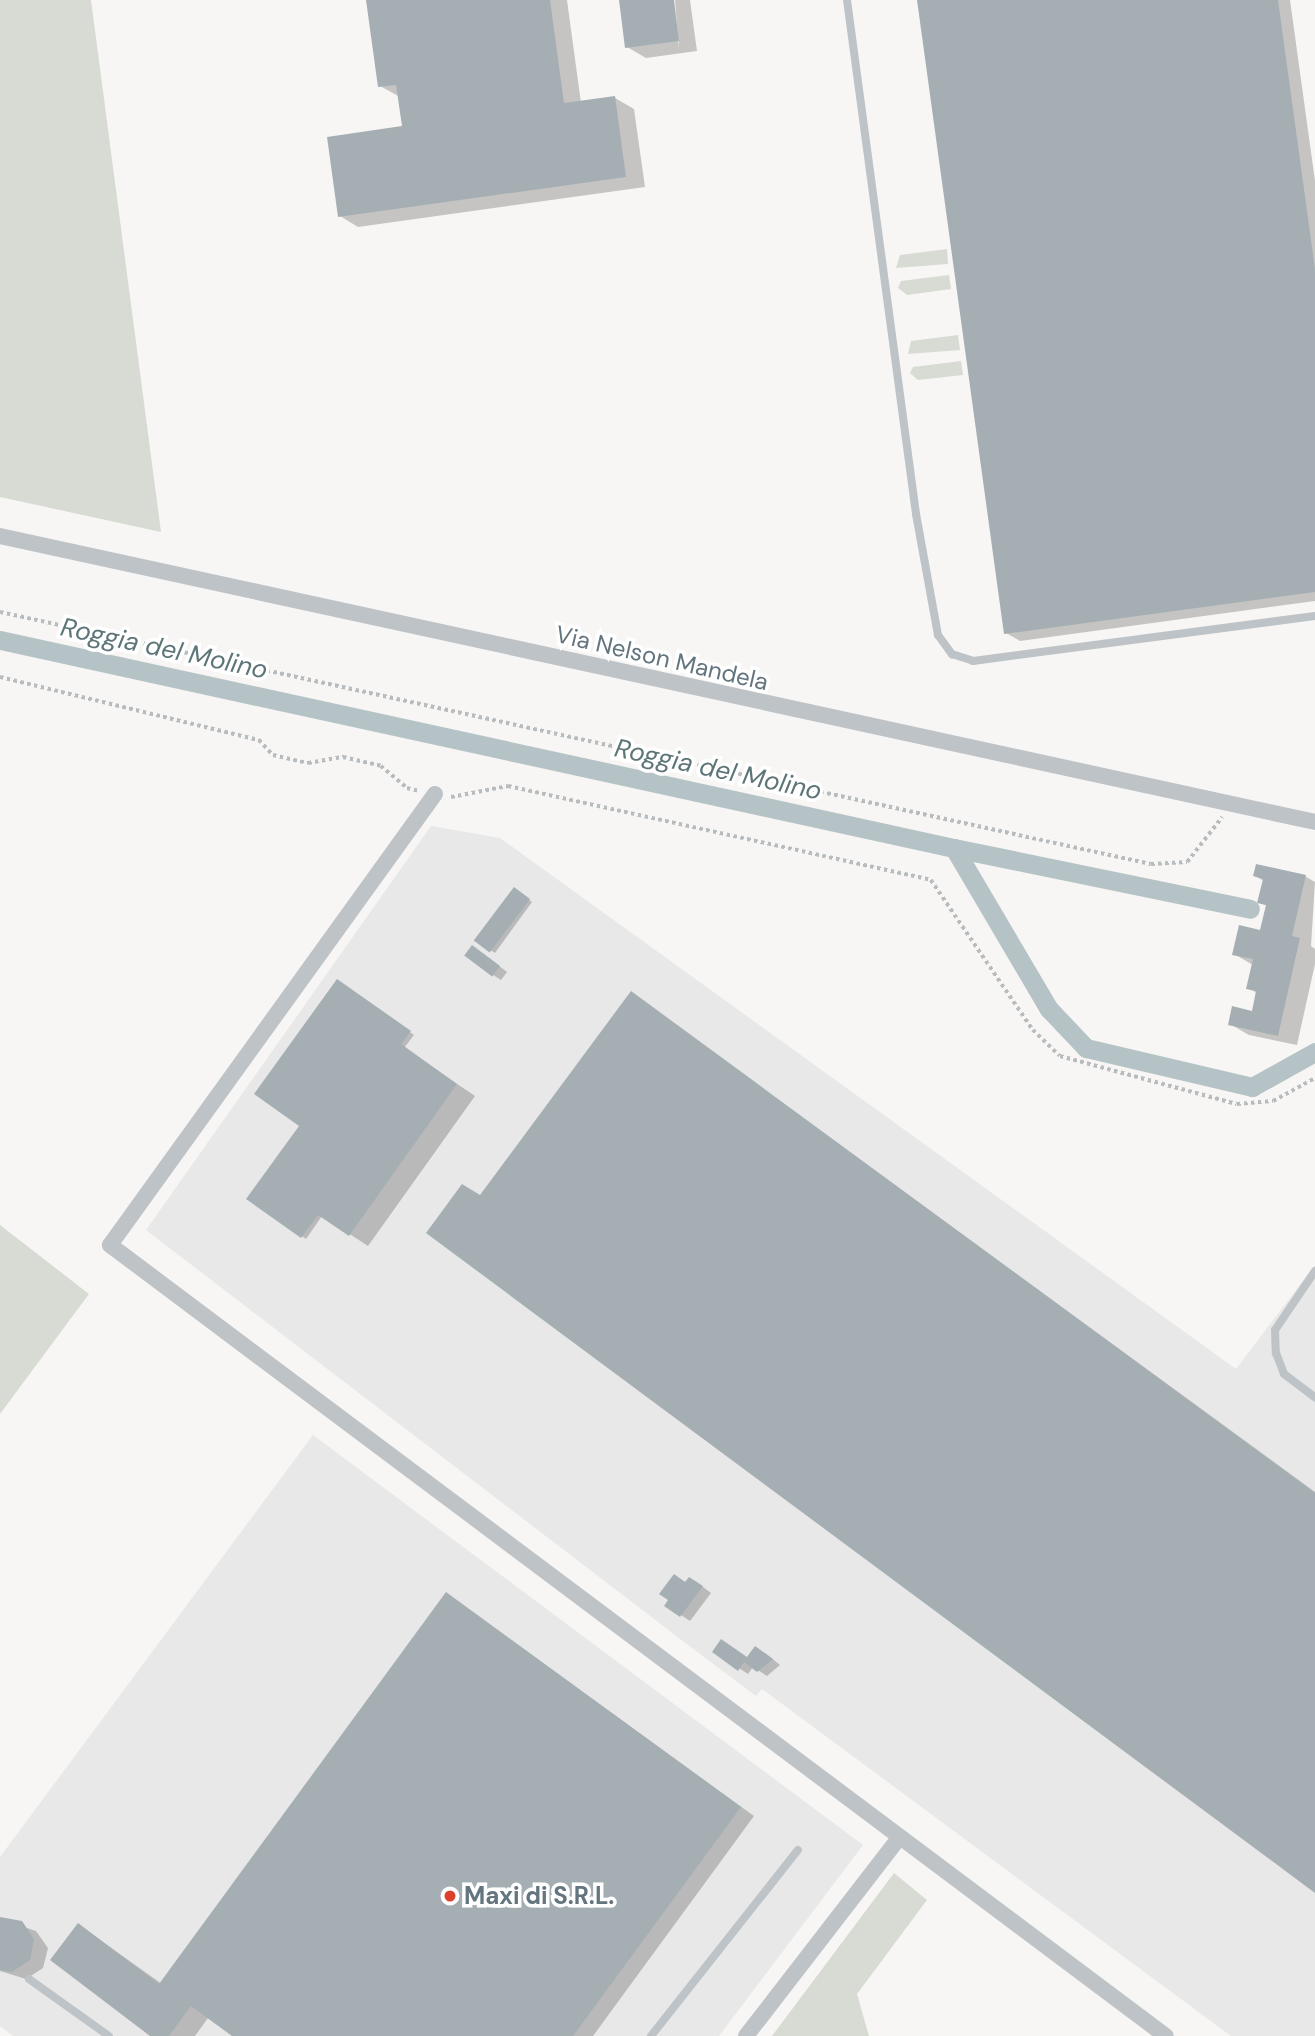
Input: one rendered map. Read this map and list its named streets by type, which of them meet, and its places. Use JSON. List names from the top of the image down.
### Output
{
  "streets": {
    "street": ["Via Nelson Mandela"]
  },
  "water": ["Roggia del Molino"],
  "places": ["Maxi di S.R.L."]
}
